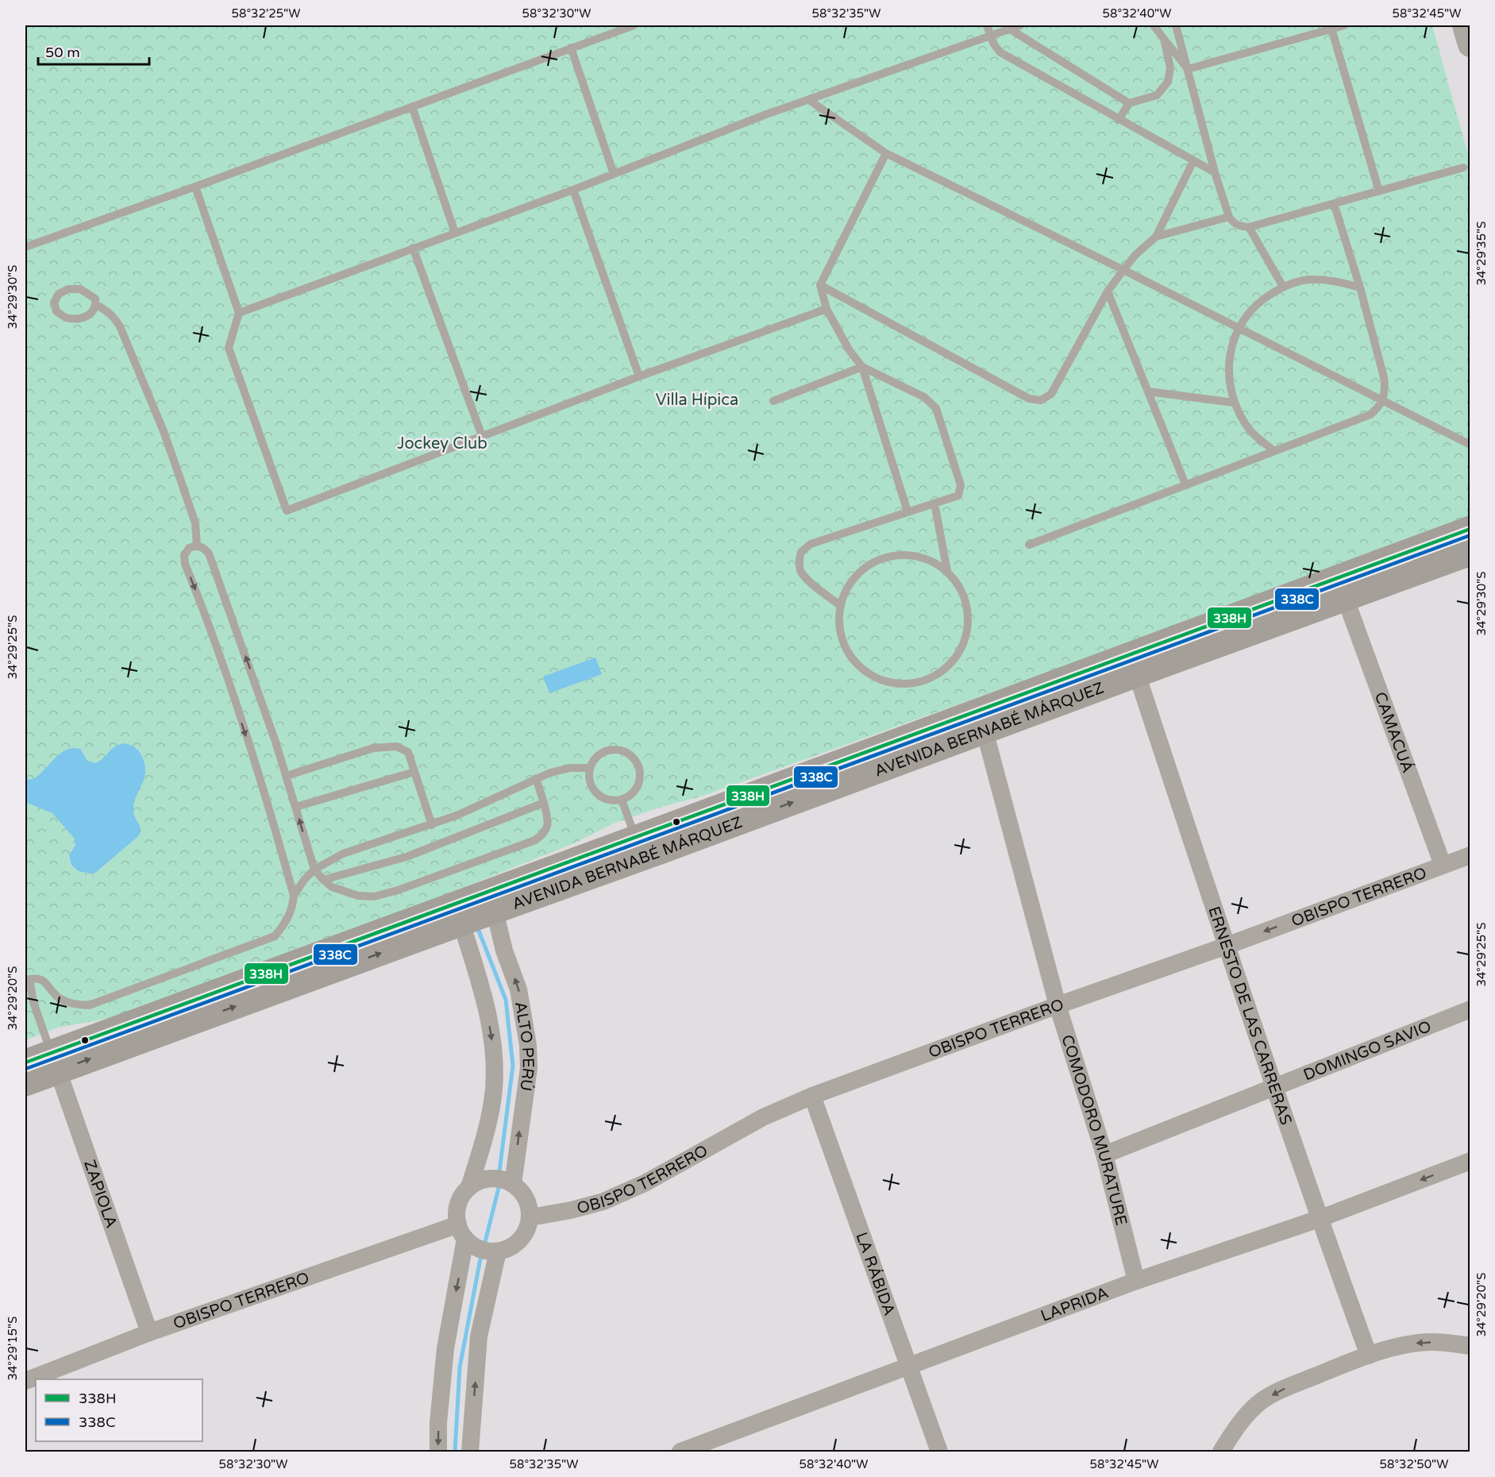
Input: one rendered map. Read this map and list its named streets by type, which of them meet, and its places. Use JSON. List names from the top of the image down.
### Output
{
  "streets": {
    "main road": ["AVENIDA BERNABÉ MÁRQUEZ"],
    "street": [
      "CAMACUÁ",
      "OBISPO TERRERO",
      "ERNESTO DE LAS CARRERAS",
      "ALTO PERÚ",
      "DOMINGO SAVIO",
      "COMODORO MURATURE",
      "ZAPIOLA",
      "LA RÁBIDA",
      "LAPRIDA"
    ]
  },
  "crossings": [
    ["AVENIDA BERNABÉ MÁRQUEZ", "CAMACUÁ"],
    ["AVENIDA BERNABÉ MÁRQUEZ", "ERNESTO DE LAS CARRERAS"],
    ["AVENIDA BERNABÉ MÁRQUEZ", "ALTO PERÚ"],
    ["AVENIDA BERNABÉ MÁRQUEZ", "COMODORO MURATURE"],
    ["AVENIDA BERNABÉ MÁRQUEZ", "ZAPIOLA"],
    ["CAMACUÁ", "OBISPO TERRERO"],
    ["OBISPO TERRERO", "ERNESTO DE LAS CARRERAS"],
    ["OBISPO TERRERO", "ALTO PERÚ"],
    ["OBISPO TERRERO", "COMODORO MURATURE"],
    ["OBISPO TERRERO", "ZAPIOLA"],
    ["OBISPO TERRERO", "LA RÁBIDA"],
    ["ERNESTO DE LAS CARRERAS", "DOMINGO SAVIO"],
    ["ERNESTO DE LAS CARRERAS", "LAPRIDA"],
    ["DOMINGO SAVIO", "COMODORO MURATURE"],
    ["COMODORO MURATURE", "LAPRIDA"],
    ["LA RÁBIDA", "LAPRIDA"]
  ],
  "parks": ["Villa Hípica", "Jockey Club"],
  "lines": ["transit line 338H", "transit line 338C"],
  "legend": ["338H", "338C"],
  "scale_bar": "50 m",
  "coordinates": [
    "58°32'25\"W",
    "58°32'30\"W",
    "58°32'35\"W",
    "58°32'40\"W",
    "58°32'45\"W",
    "34°29'35\"S",
    "34°29'30\"S",
    "34°29'25\"S",
    "34°29'20\"S",
    "34°29'15\"S",
    "58°32'50\"W"
  ]
}
